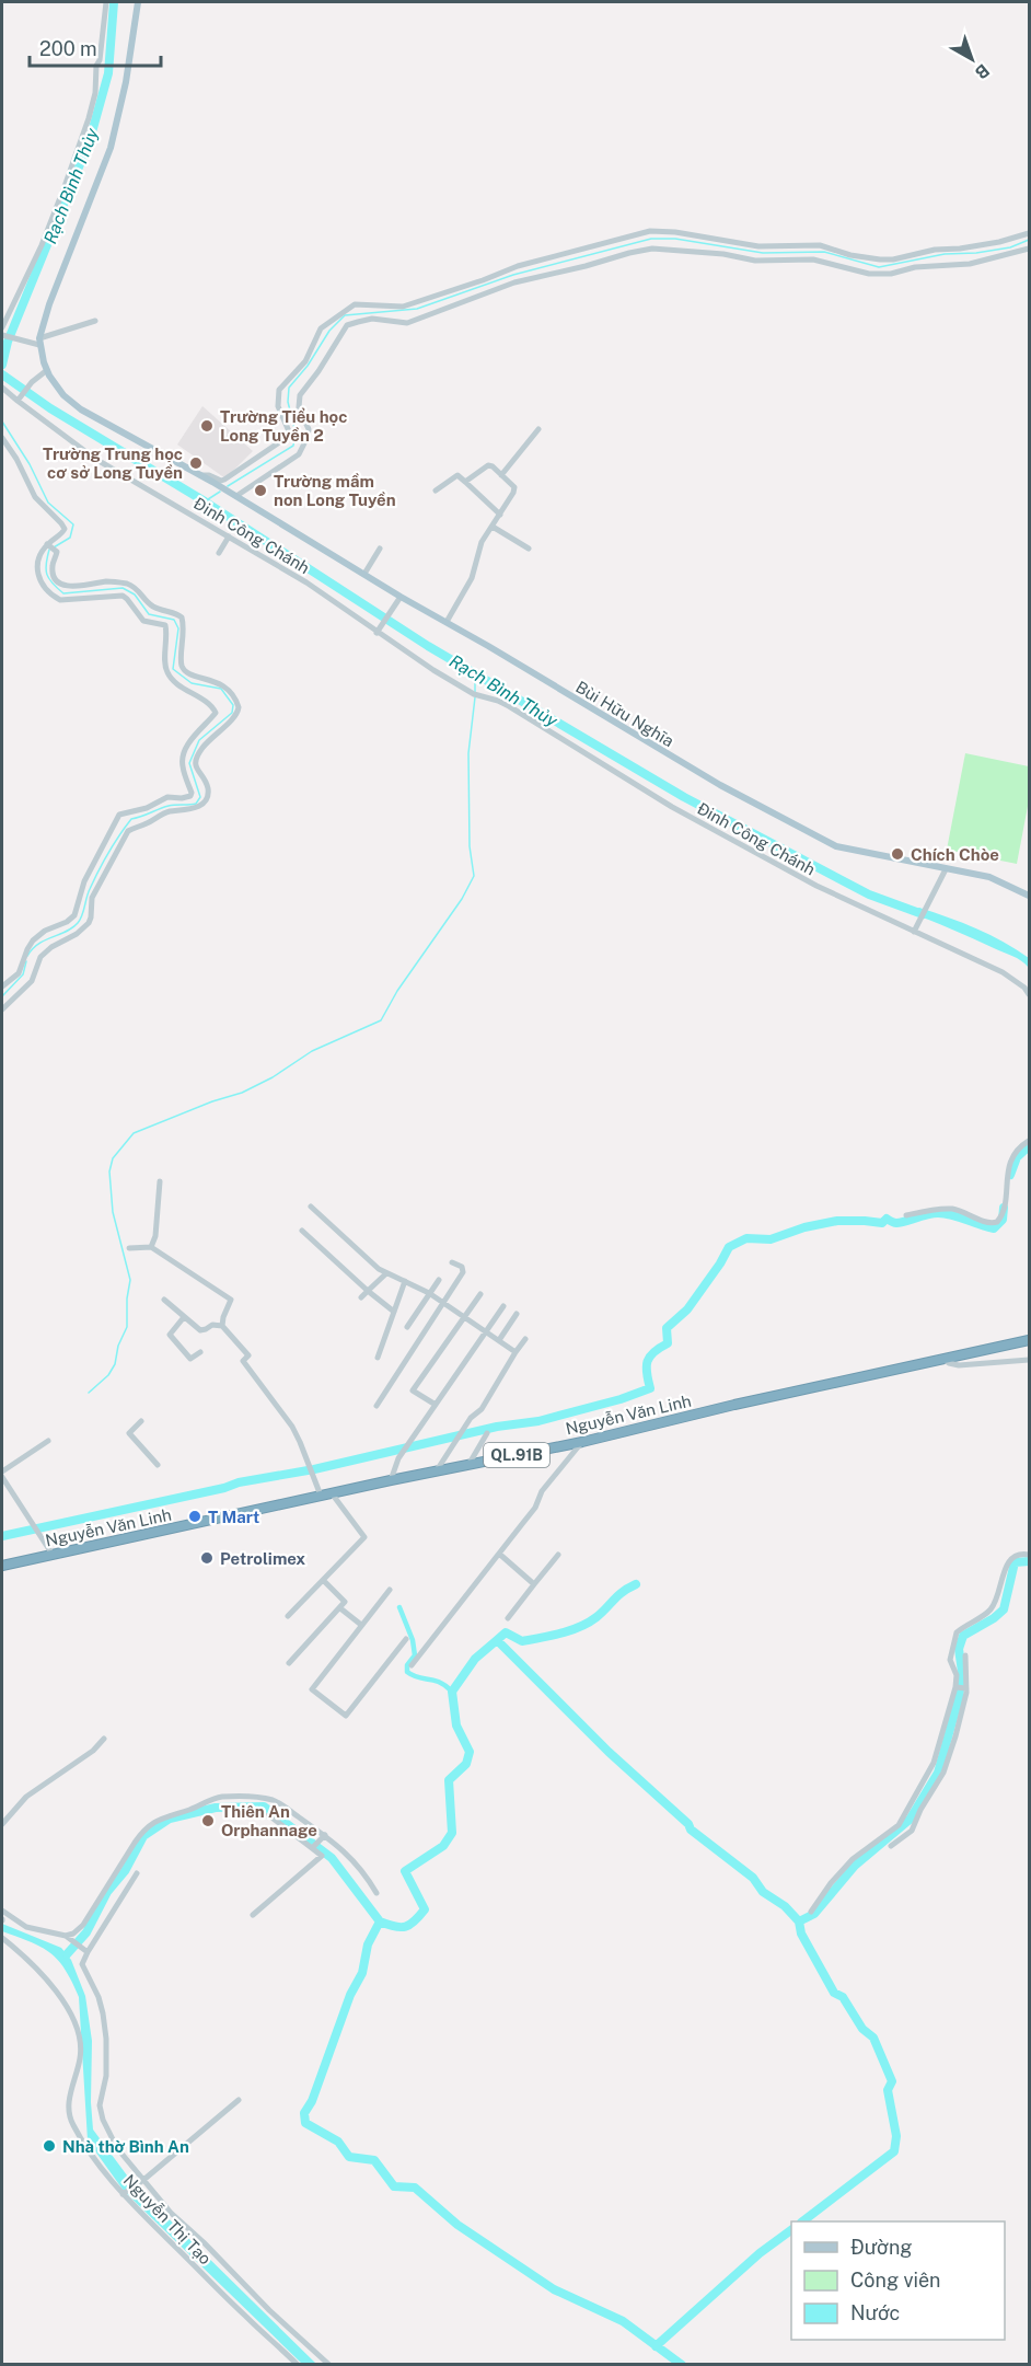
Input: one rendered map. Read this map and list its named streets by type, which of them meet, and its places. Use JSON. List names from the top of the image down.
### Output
{
  "streets": {
    "highway": ["Nguyễn Văn Linh", "QL.91B"],
    "main road": ["Bùi Hữu Nghĩa"],
    "street": ["Đinh Công Chánh", "Nguyễn Thị Tạo"]
  },
  "water": ["Rạch Bình Thủy"],
  "places": [
    "Trường Tiểu học Long Tuyền 2",
    "Trường Trung học cơ sở Long Tuyền",
    "Trường mầm non Long Tuyền",
    "Chích Chòe",
    "T Mart",
    "Petrolimex",
    "Thiên An Orphannage",
    "Nhà thờ Bình An"
  ],
  "legend": ["Đường", "Công viên", "Nước"],
  "scale_bar": "200 m",
  "north": "bottom right"
}
